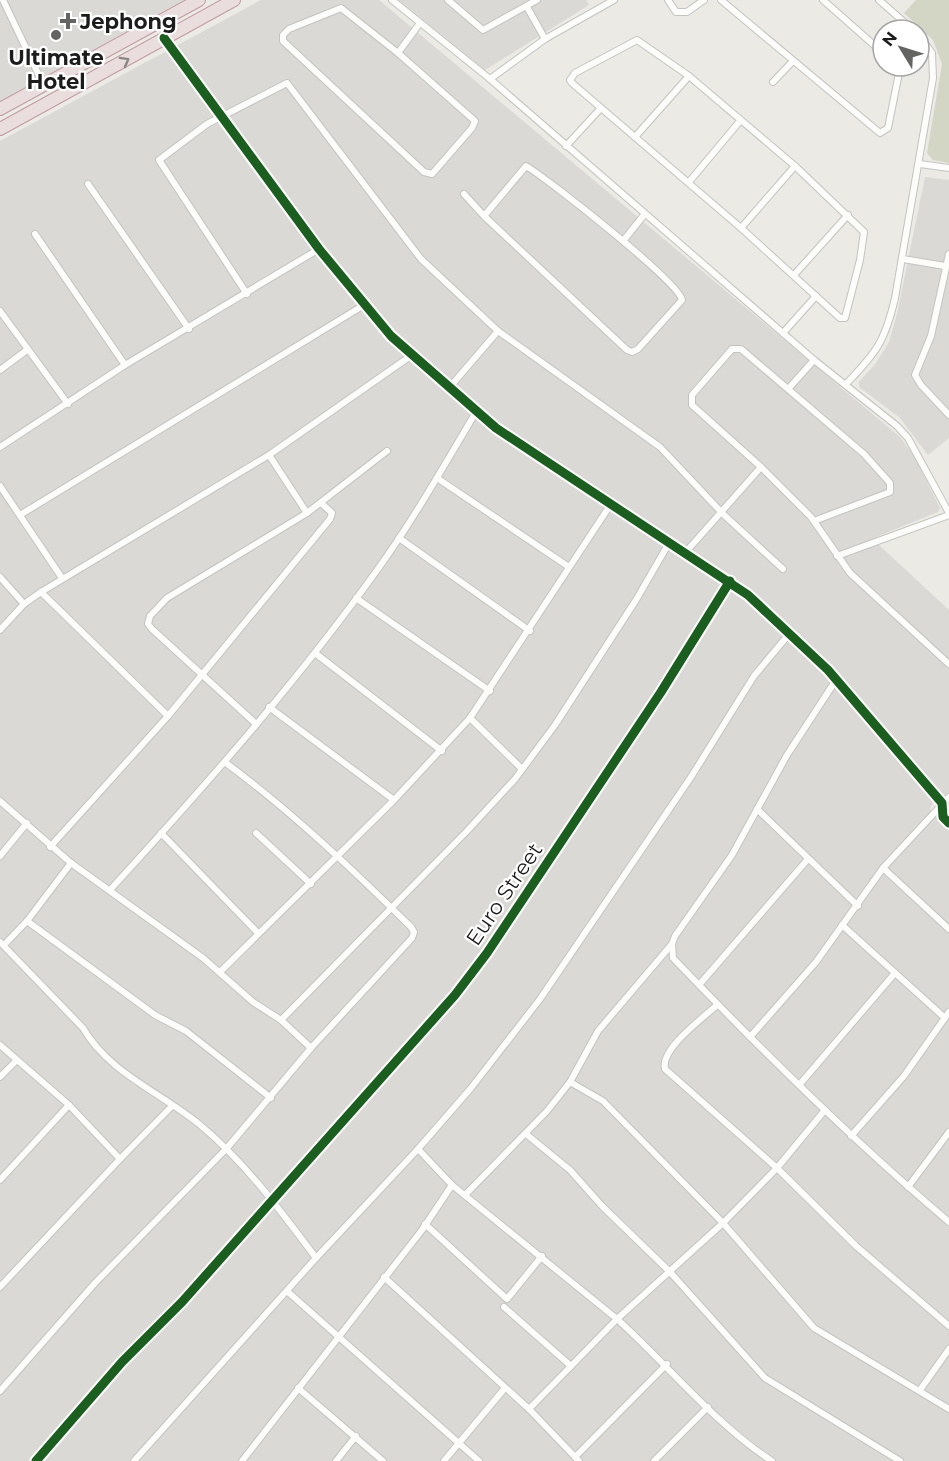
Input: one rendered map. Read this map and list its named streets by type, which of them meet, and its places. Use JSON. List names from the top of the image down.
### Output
{
  "streets": {
    "street": ["Euro Street"]
  },
  "places": {
    "health": ["Jephong"],
    "other": ["Ultimate Hotel"]
  },
  "north": "top left"
}
